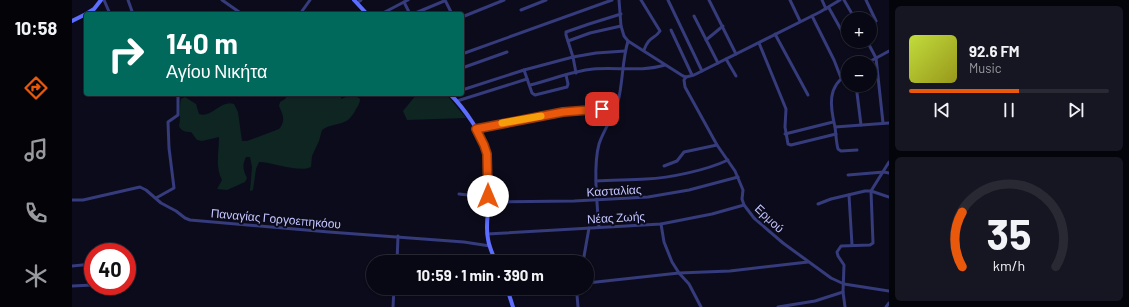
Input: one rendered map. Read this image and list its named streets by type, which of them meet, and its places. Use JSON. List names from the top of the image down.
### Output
{
  "streets": {
    "street": [
      "Κασταλίας",
      "Νέας Ζωής",
      "Παναγίας Γοργοεπηκόου",
      "Ερμού"
    ]
  },
  "crossings": [
    ["Κασταλίας", "Ερμού"],
    ["Νέας Ζωής", "Ερμού"]
  ],
  "page": {
    "tabs": "10:58",
    "map_buttons": ["+", "−"],
    "turn": ["140 m", "Αγίου Νικήτα"],
    "song": ["92.6 FM", "Music"],
    "limit": "40",
    "trip": "10:59 · 1 min · 390 m",
    "gauge": ["35", "km/h"]
  }
}
